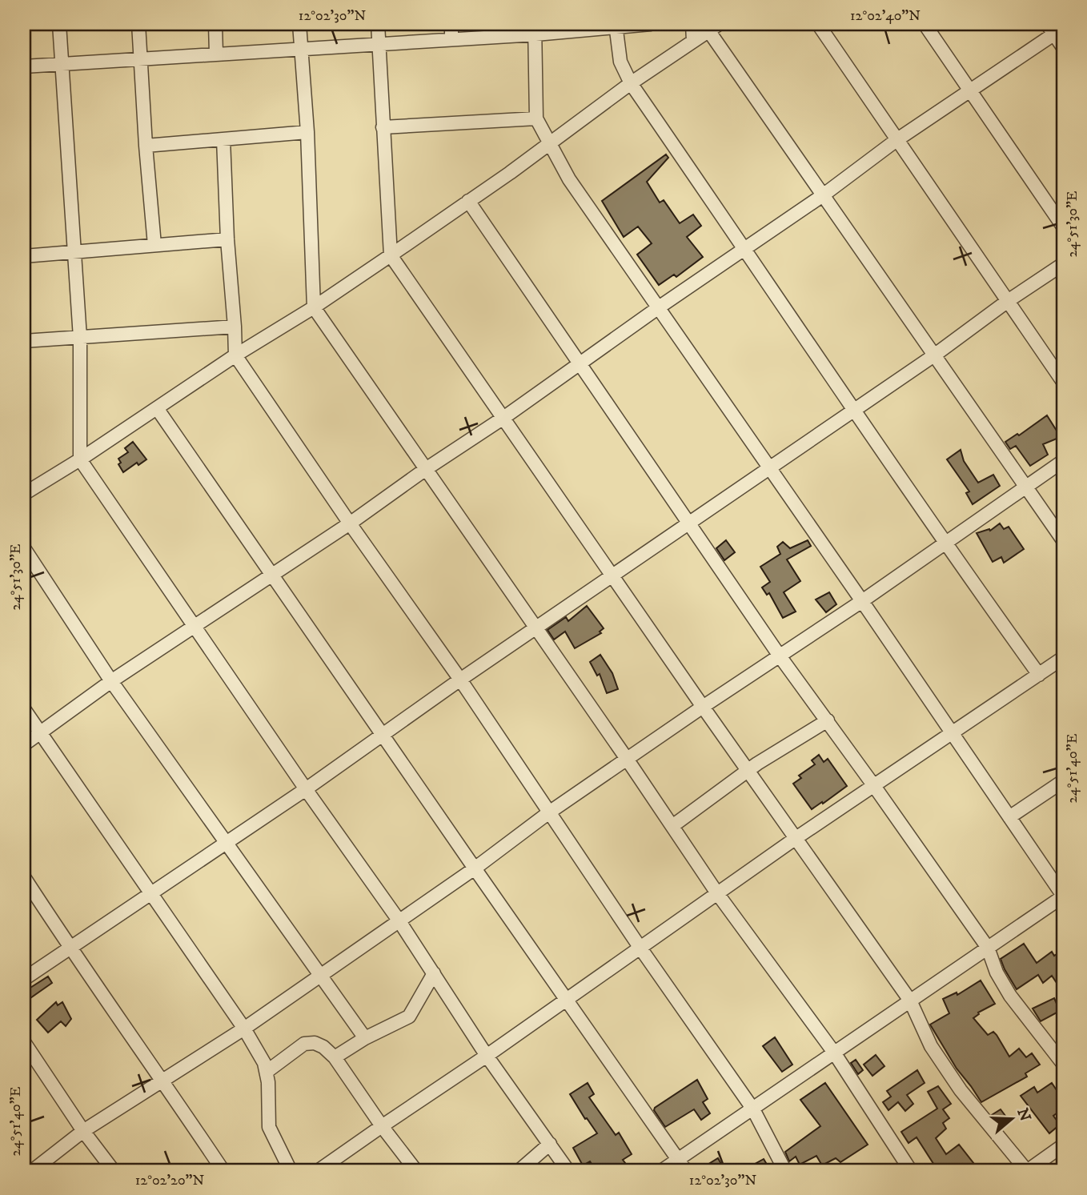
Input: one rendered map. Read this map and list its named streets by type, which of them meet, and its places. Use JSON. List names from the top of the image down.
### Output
{
  "north": "right",
  "coordinates": [
    "12°02'30\"N",
    "12°02'40\"N",
    "24°51'30\"E",
    "24°51'40\"E",
    "12°02'20\"N"
  ]
}
